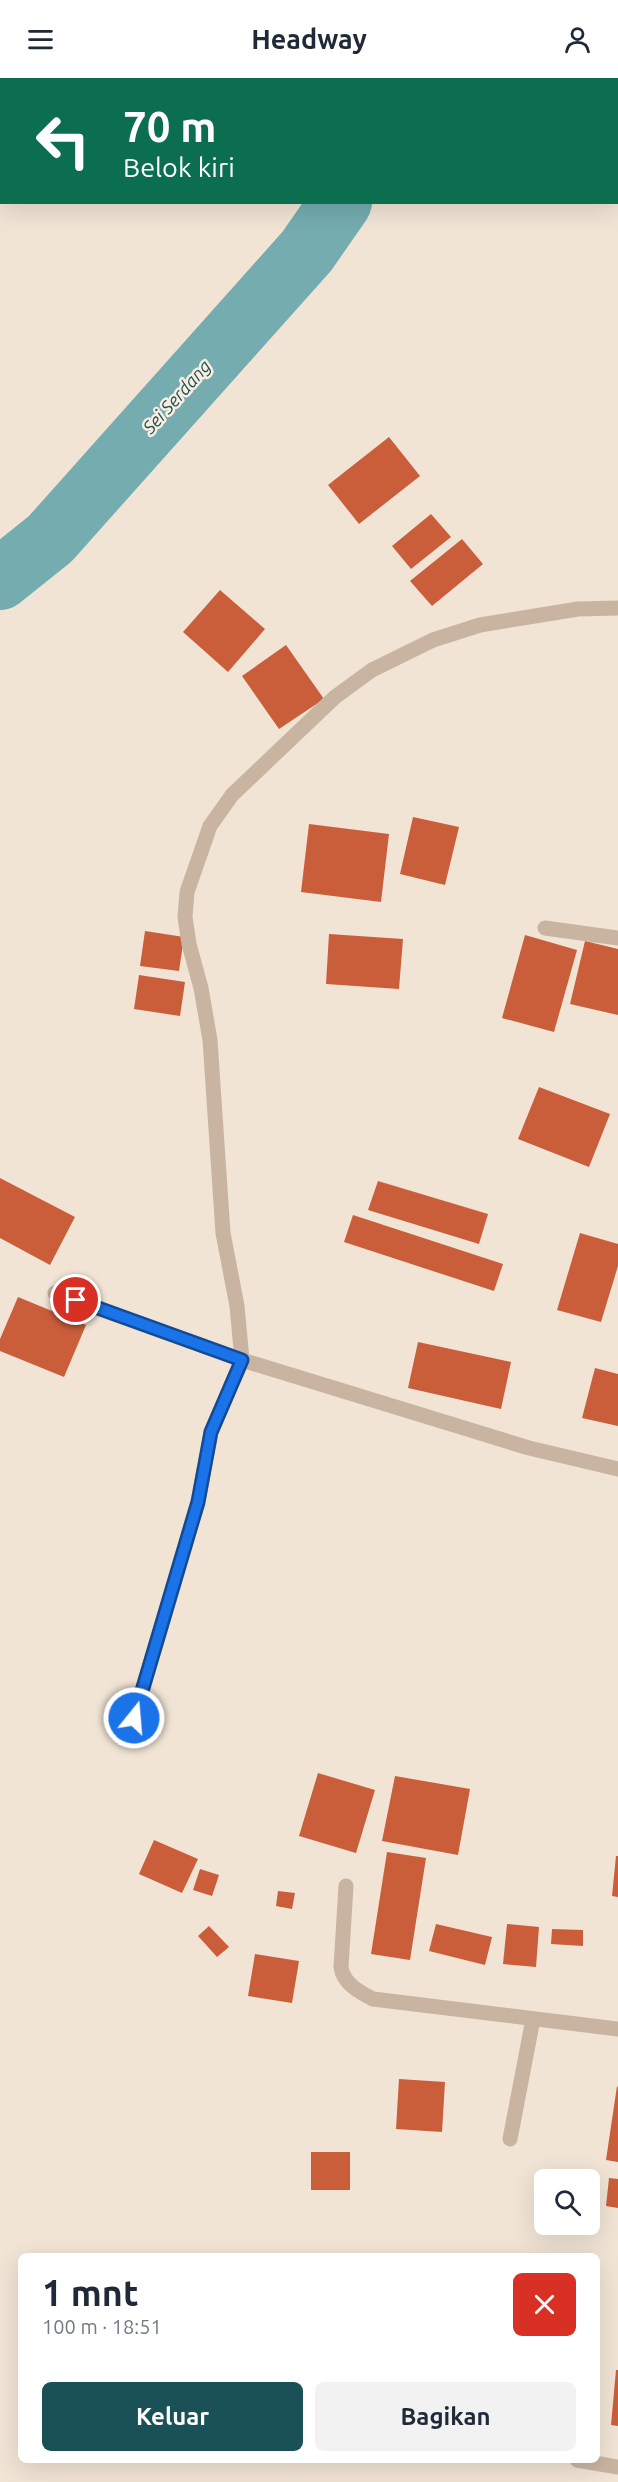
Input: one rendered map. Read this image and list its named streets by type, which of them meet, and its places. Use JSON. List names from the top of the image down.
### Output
{
  "water": ["Sei Serdang"],
  "page": {
    "header": "Headway",
    "turn": ["70 m", "Belok kiri"],
    "heading": ["1 mnt", "100 m · 18:51"],
    "buttons": ["Keluar", "Bagikan"]
  }
}
